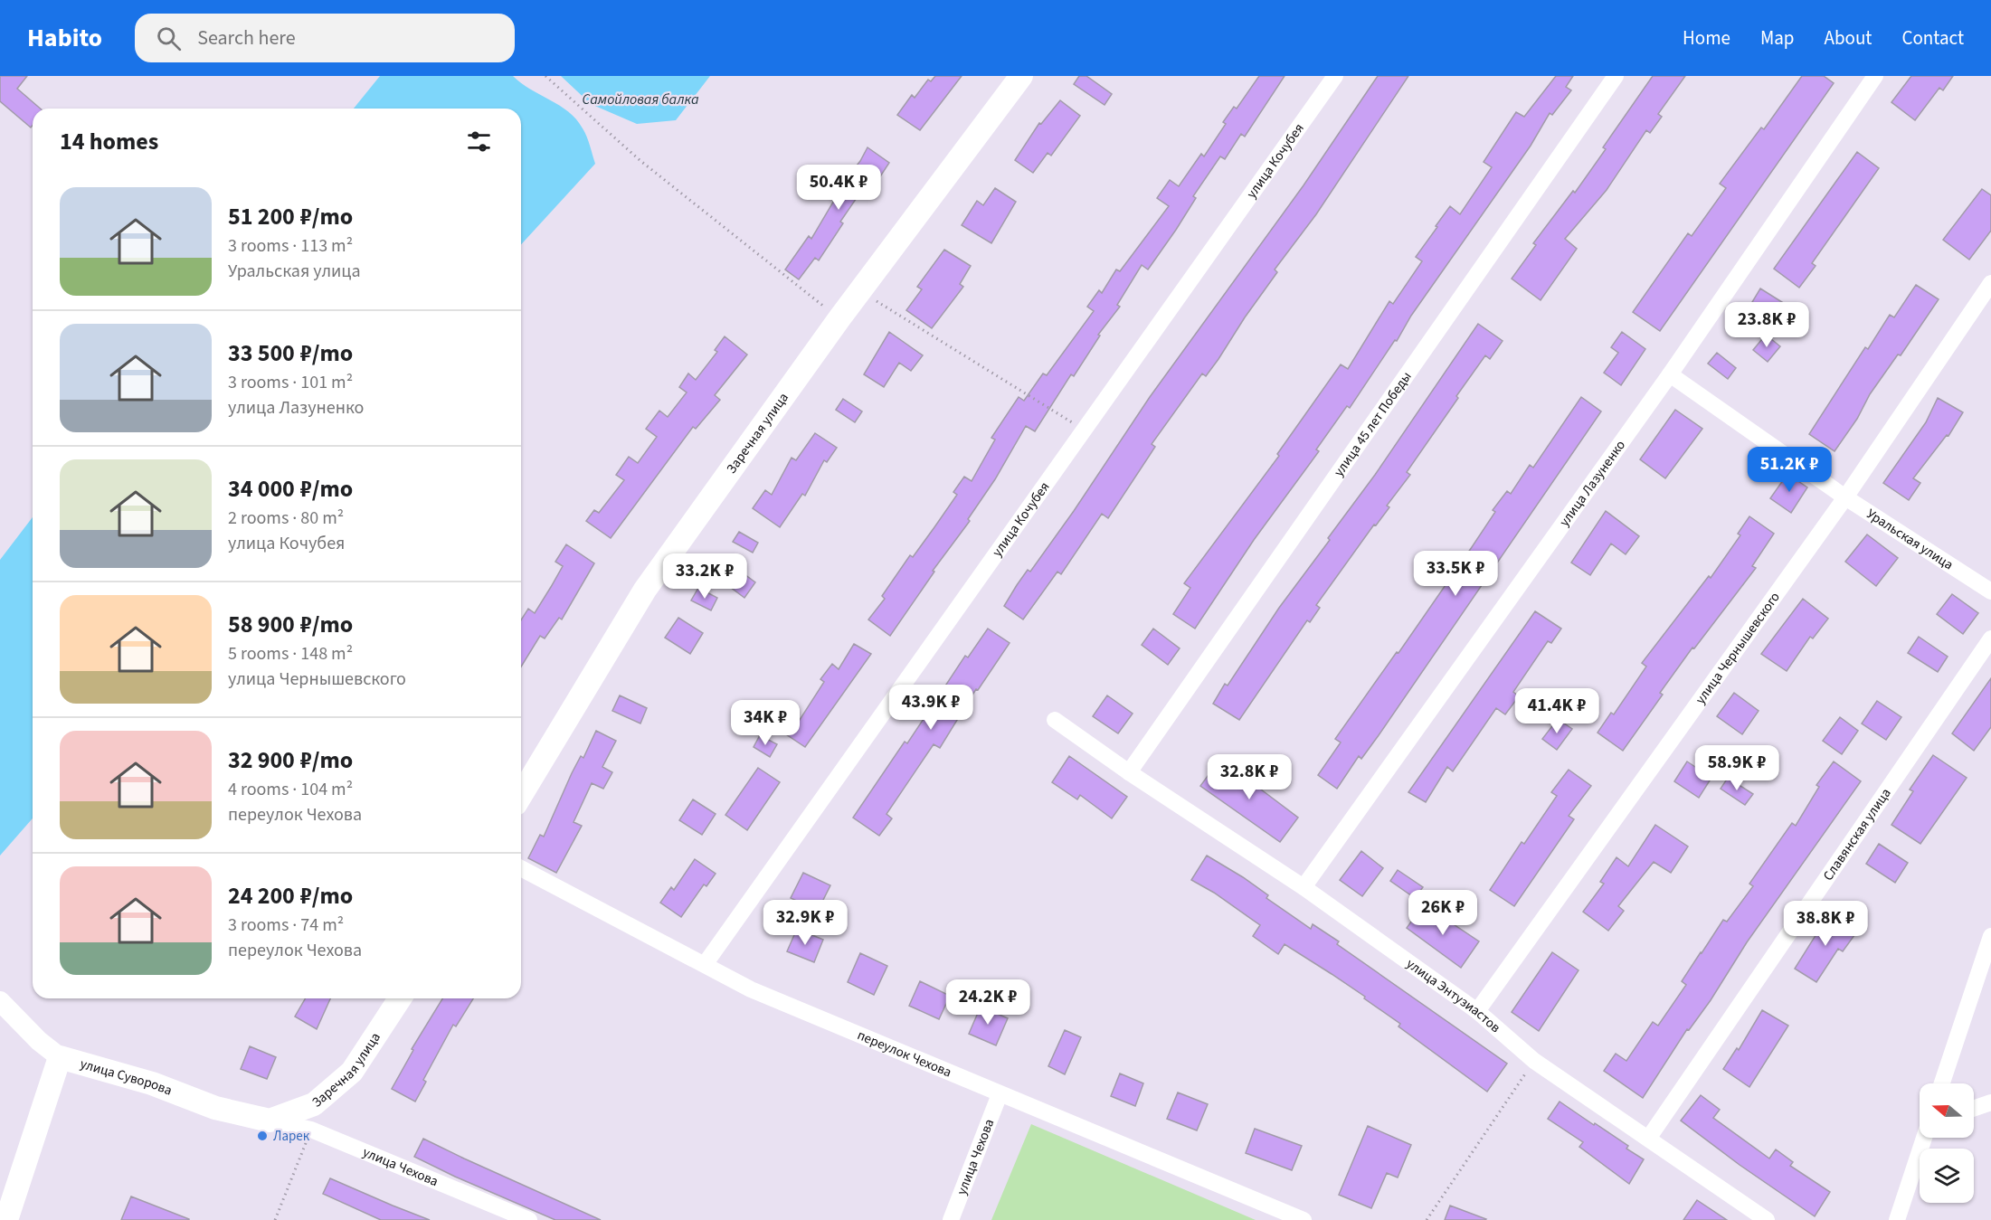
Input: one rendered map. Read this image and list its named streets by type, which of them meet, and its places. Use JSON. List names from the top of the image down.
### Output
{
  "streets": {
    "main road": ["Заречная улица", "улица Суворова"],
    "street": [
      "улица Кочубея",
      "улица 45 лет Победы",
      "улица Лазуненко",
      "Уральская улица",
      "улица Чернышевского",
      "Славянская улица",
      "улица Энтузиастов",
      "переулок Чехова",
      "улица Чехова"
    ]
  },
  "crossings": [
    ["улица Кочубея", "переулок Чехова"],
    ["улица 45 лет Победы", "улица Энтузиастов"],
    ["Заречная улица", "улица Суворова"],
    ["Заречная улица", "улица Чехова"],
    ["улица Лазуненко", "Уральская улица"],
    ["улица Лазуненко", "улица Энтузиастов"],
    ["Уральская улица", "улица Чернышевского"],
    ["улица Чернышевского", "улица Энтузиастов"],
    ["Славянская улица", "улица Энтузиастов"],
    ["переулок Чехова", "улица Чехова"],
    ["улица Суворова", "улица Чехова"]
  ],
  "water": ["Самойловая балка"],
  "places": ["Ларек"],
  "north": "left",
  "page": {
    "header": "Habito",
    "search": "Search here",
    "nav": [
      "Home",
      "Map",
      "About",
      "Contact"
    ],
    "heading": "14 homes",
    "price": [
      "50.4K ₽",
      "23.8K ₽",
      "51.2K ₽",
      "33.5K ₽",
      "33.2K ₽",
      "43.9K ₽",
      "41.4K ₽",
      "34K ₽",
      "58.9K ₽",
      "32.8K ₽",
      "26K ₽",
      "32.9K ₽",
      "38.8K ₽",
      "24.2K ₽"
    ],
    "list": [
      {
        "name": "51 200 ₽/mo",
        "note": "3 rooms · 113 m² · Уральская улица"
      },
      {
        "name": "33 500 ₽/mo",
        "note": "3 rooms · 101 m² · улица Лазуненко"
      },
      {
        "name": "34 000 ₽/mo",
        "note": "2 rooms · 80 m² · улица Кочубея"
      },
      {
        "name": "58 900 ₽/mo",
        "note": "5 rooms · 148 m² · улица Чернышевского"
      },
      {
        "name": "32 900 ₽/mo",
        "note": "4 rooms · 104 m² · переулок Чехова"
      },
      {
        "name": "24 200 ₽/mo",
        "note": "3 rooms · 74 m² · переулок Чехова"
      }
    ]
  }
}
